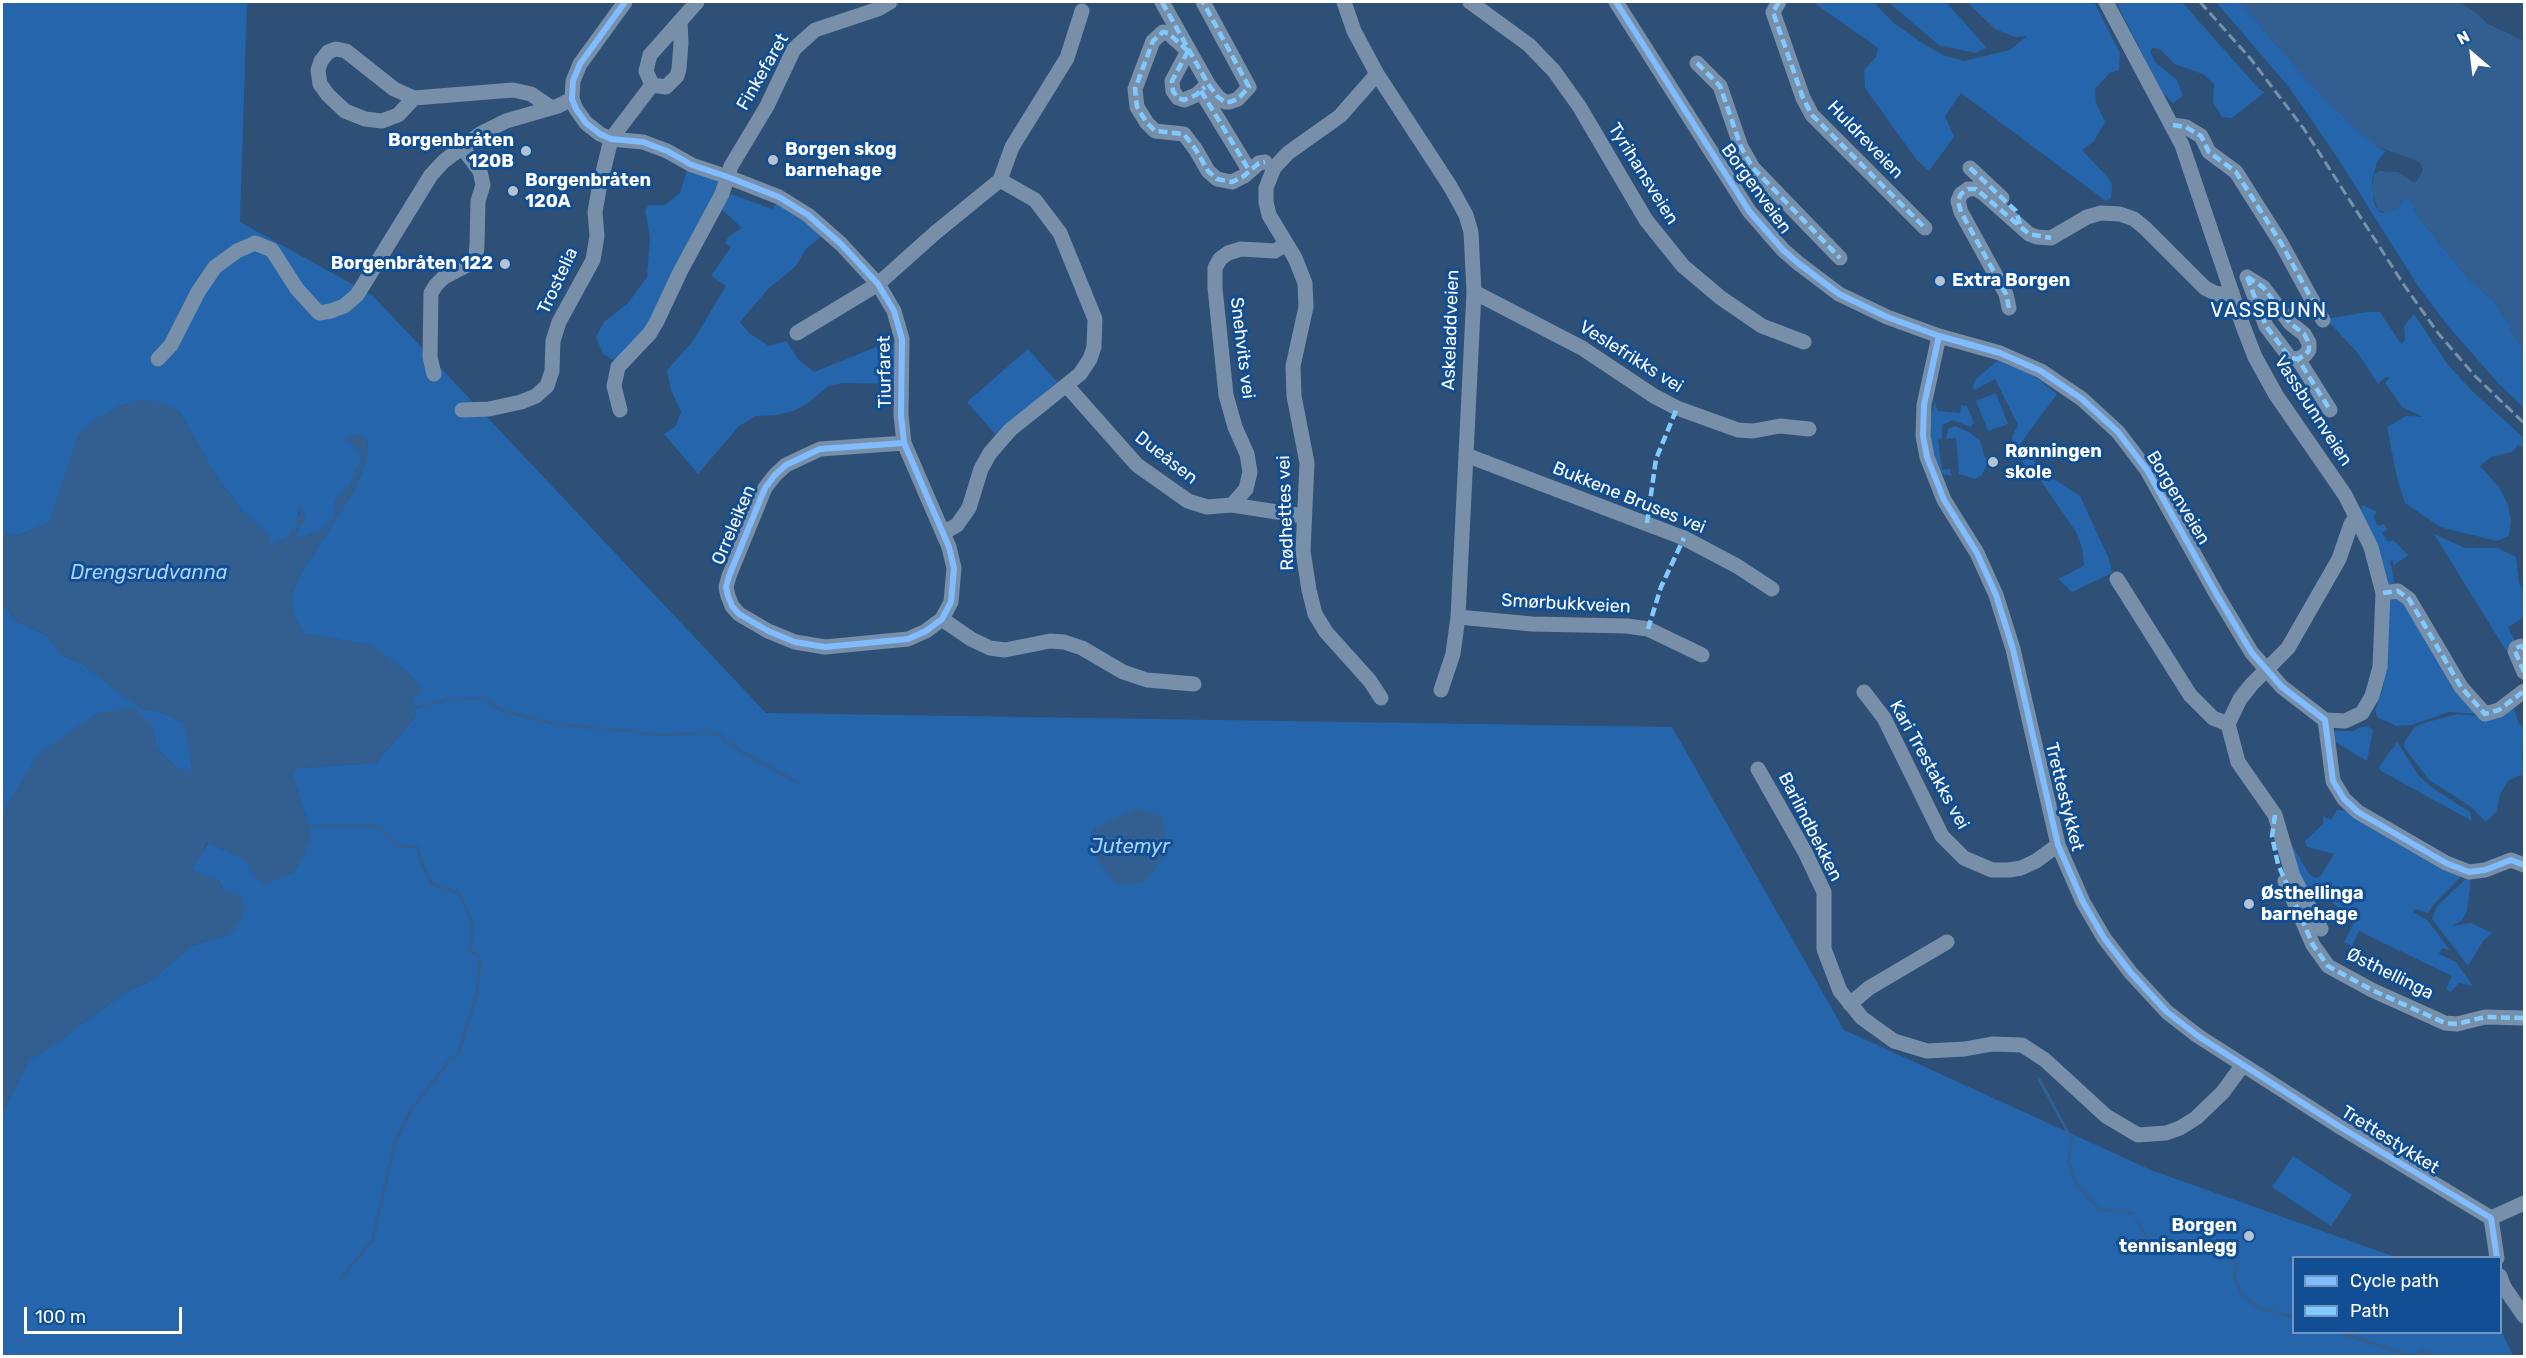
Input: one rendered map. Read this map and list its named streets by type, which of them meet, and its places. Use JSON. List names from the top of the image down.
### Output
{
  "streets": {
    "street": [
      "Finkefaret",
      "Huldreveien",
      "Tyrihansveien",
      "Borgenveien",
      "Trostelia",
      "Askeladdveien",
      "Snehvits vei",
      "Veslefrikks vei",
      "Tiurfaret",
      "Vassbunnveien",
      "Dueåsen",
      "Bukkene Bruses vei",
      "Rødhettes vei",
      "Orreleiken",
      "Smørbukkveien",
      "Kari Trestakks vei",
      "Trettestykket",
      "Barlindbekken",
      "Østhellinga"
    ]
  },
  "crossings": [
    ["Finkefaret", "Tiurfaret"],
    ["Borgenveien", "Vassbunnveien"],
    ["Borgenveien", "Trettestykket"],
    ["Trostelia", "Tiurfaret"],
    ["Askeladdveien", "Veslefrikks vei"],
    ["Askeladdveien", "Bukkene Bruses vei"],
    ["Askeladdveien", "Rødhettes vei"],
    ["Askeladdveien", "Smørbukkveien"],
    ["Snehvits vei", "Dueåsen"],
    ["Snehvits vei", "Rødhettes vei"],
    ["Tiurfaret", "Orreleiken"],
    ["Dueåsen", "Rødhettes vei"],
    ["Kari Trestakks vei", "Trettestykket"],
    ["Trettestykket", "Barlindbekken"]
  ],
  "districts": ["VASSBUNN"],
  "water": ["Drengsrudvanna", "Jutemyr"],
  "places": [
    "Borgenbråten 120B",
    "Borgen skog barnehage",
    "Borgenbråten 120A",
    "Borgenbråten 122",
    "Extra Borgen",
    "Rønningen skole",
    "Østhellinga barnehage",
    "Borgen tennisanlegg"
  ],
  "legend": ["Cycle path", "Path"],
  "scale_bar": "100 m",
  "north": "top left"
}
